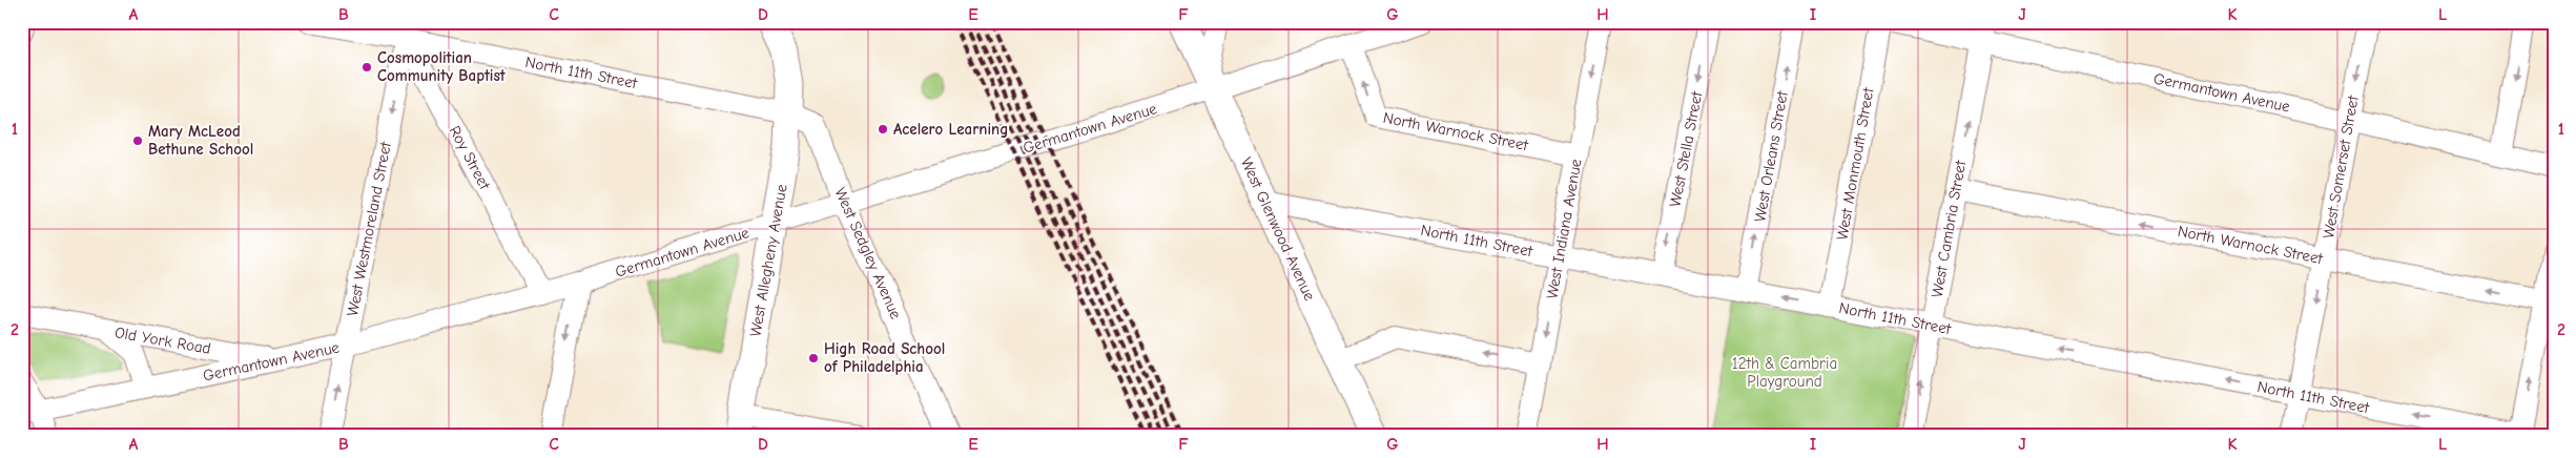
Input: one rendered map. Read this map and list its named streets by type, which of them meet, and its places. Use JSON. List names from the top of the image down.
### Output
{
  "streets": {
    "main road": ["West Glenwood Avenue", "West Allegheny Avenue"],
    "street": [
      "North 11th Street",
      "Germantown Avenue",
      "North Warnock Street",
      "West Stella Street",
      "West Orleans Street",
      "Roy Street",
      "West Monmouth Street",
      "West Somerset Street",
      "West Westmoreland Street",
      "West Indiana Avenue",
      "West Cambria Street",
      "West Sedgley Avenue",
      "Old York Road"
    ]
  },
  "crossings": [
    ["North 11th Street", "West Stella Street"],
    ["North 11th Street", "West Orleans Street"],
    ["North 11th Street", "Roy Street"],
    ["North 11th Street", "West Monmouth Street"],
    ["North 11th Street", "West Somerset Street"],
    ["North 11th Street", "West Westmoreland Street"],
    ["North 11th Street", "West Glenwood Avenue"],
    ["North 11th Street", "West Indiana Avenue"],
    ["North 11th Street", "West Cambria Street"],
    ["North 11th Street", "West Sedgley Avenue"],
    ["North 11th Street", "West Allegheny Avenue"],
    ["Germantown Avenue", "North Warnock Street"],
    ["Germantown Avenue", "Roy Street"],
    ["Germantown Avenue", "West Somerset Street"],
    ["Germantown Avenue", "West Westmoreland Street"],
    ["Germantown Avenue", "West Glenwood Avenue"],
    ["Germantown Avenue", "West Cambria Street"],
    ["Germantown Avenue", "West Sedgley Avenue"],
    ["Germantown Avenue", "West Allegheny Avenue"],
    ["Germantown Avenue", "Old York Road"],
    ["North Warnock Street", "West Somerset Street"],
    ["North Warnock Street", "West Indiana Avenue"],
    ["North Warnock Street", "West Cambria Street"],
    ["Roy Street", "West Westmoreland Street"],
    ["West Sedgley Avenue", "West Allegheny Avenue"]
  ],
  "one_way": [
    "North 11th Street",
    "North Warnock Street",
    "West Stella Street",
    "West Orleans Street",
    "West Indiana Avenue",
    "West Cambria Street"
  ],
  "parks": ["12th & Cambria Playground"],
  "places": [
    "Cosmopolitian Community Baptist",
    "Acelero Learning",
    "Mary McLeod Bethune School",
    "High Road School of Philadelphia"
  ],
  "grid": {
    "columns": [
      "A",
      "B",
      "C",
      "D",
      "E",
      "F",
      "G",
      "H",
      "I",
      "J",
      "K",
      "L"
    ],
    "rows": ["1", "2"]
  }
}
